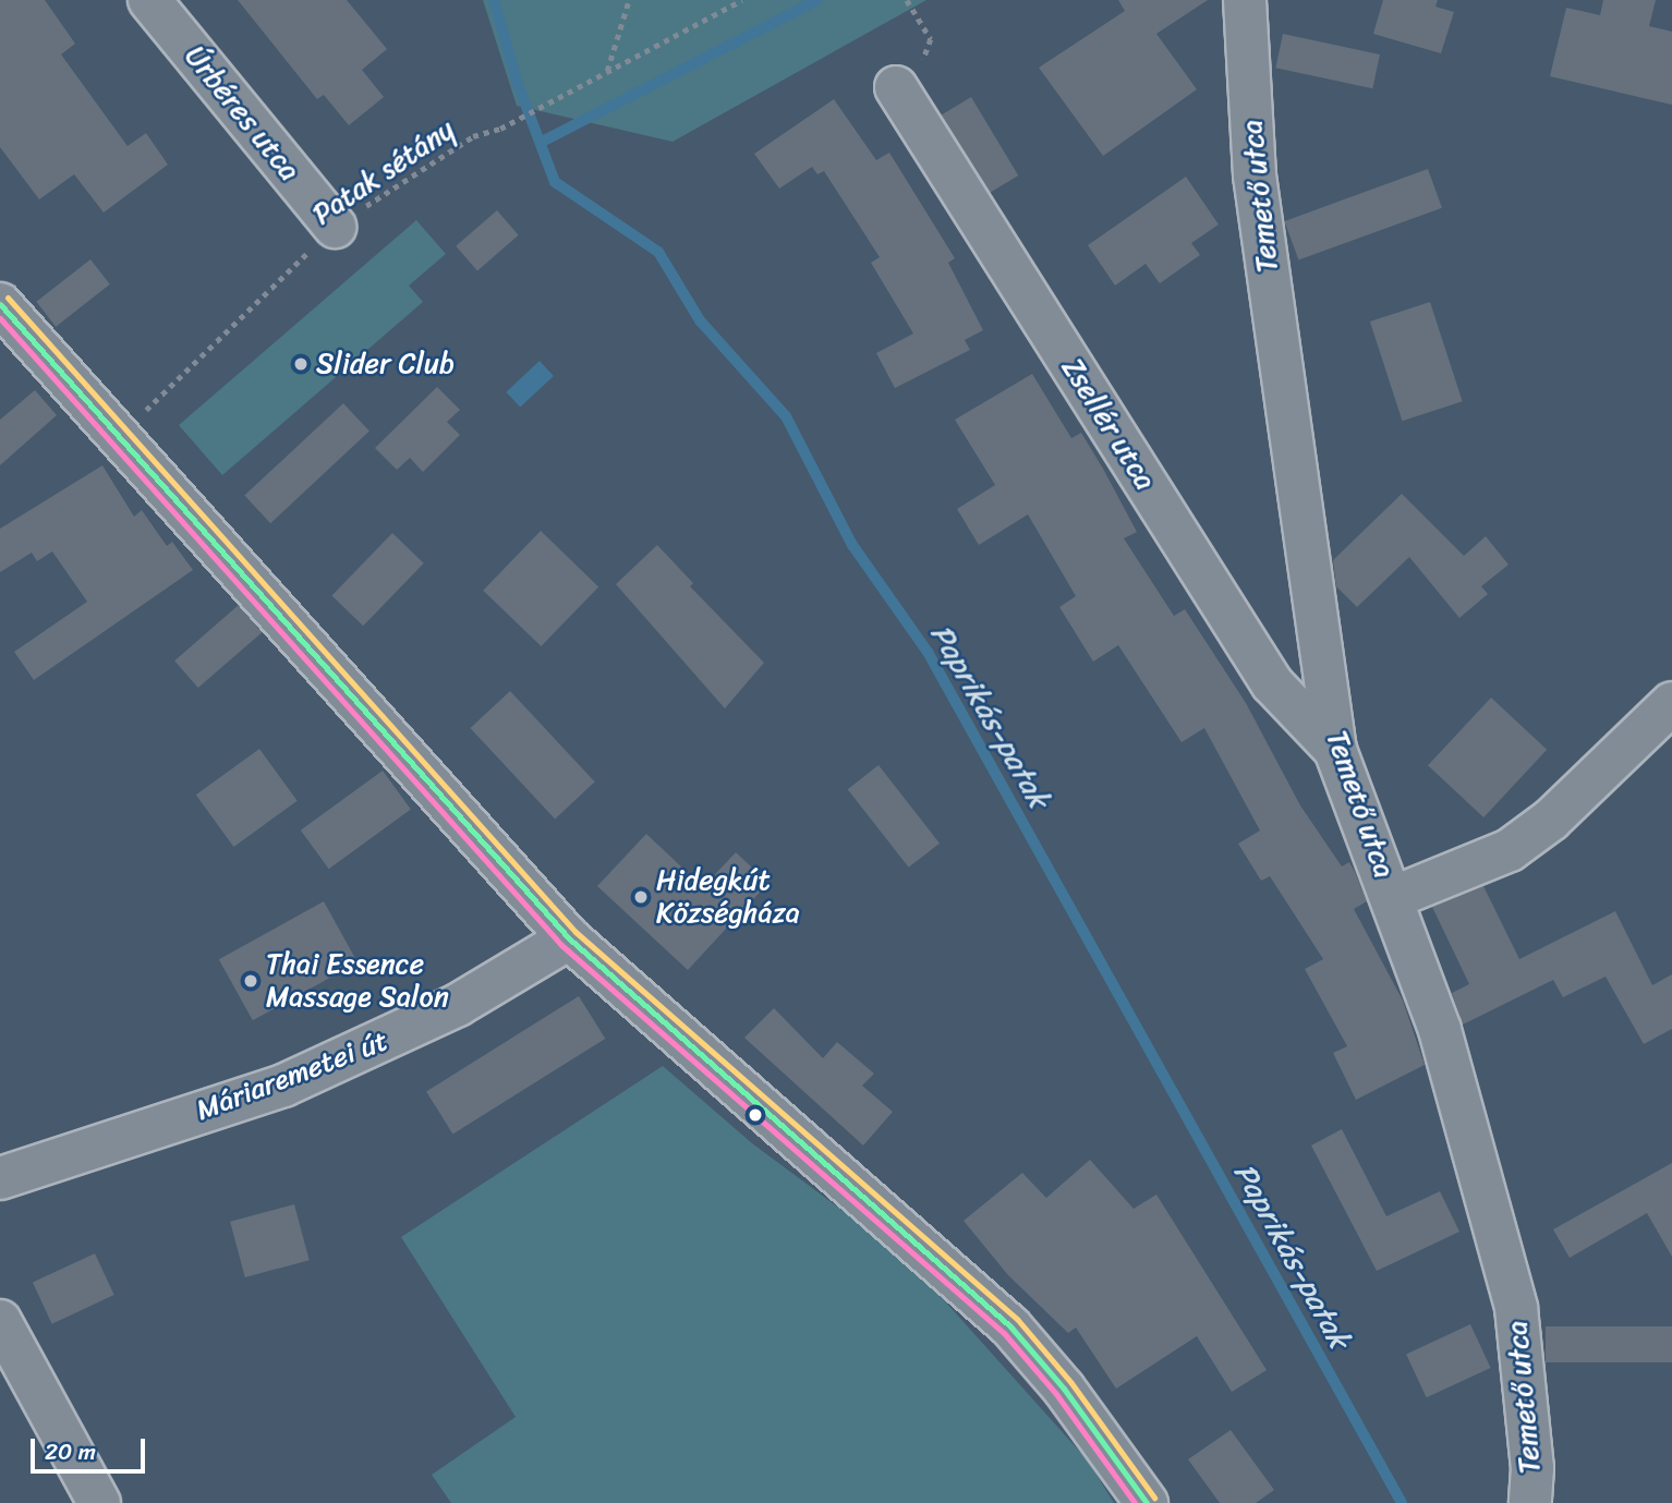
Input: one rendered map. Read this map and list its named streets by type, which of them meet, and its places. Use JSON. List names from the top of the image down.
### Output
{
  "streets": {
    "street": [
      "Úrbéres utca",
      "Temető utca",
      "Zsellér utca",
      "Máriaremetei út"
    ],
    "path": ["Patak sétány"]
  },
  "crossings": [
    ["Úrbéres utca", "Patak sétány"],
    ["Temető utca", "Zsellér utca"]
  ],
  "water": ["Paprikás-patak"],
  "places": ["Slider Club", "Hidegkút Községháza", "Thai Essence Massage Salon"],
  "scale_bar": "20 m"
}
